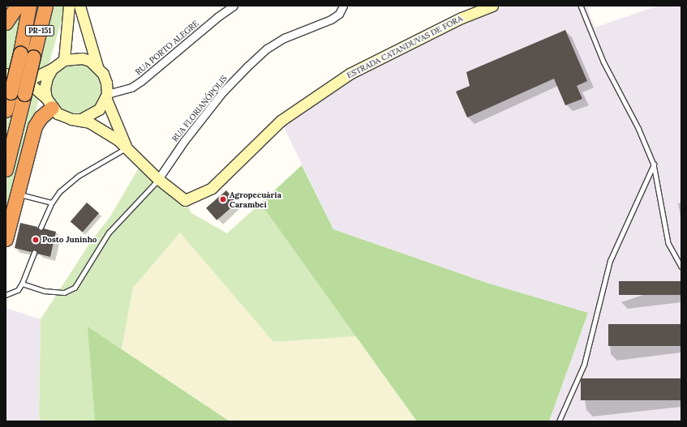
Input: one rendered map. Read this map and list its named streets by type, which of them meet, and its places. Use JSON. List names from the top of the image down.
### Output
{
  "streets": {
    "highway": ["PR-151"],
    "street": ["ESTRADA CATANDUVAS DE FORA", "RUA PORTO ALEGRE", "RUA FLORIANÓPOLIS"]
  },
  "crossings": [
    ["ESTRADA CATANDUVAS DE FORA", "RUA FLORIANÓPOLIS"]
  ],
  "places": ["Agropecuária Carambeí", "Posto Juninho"]
}
